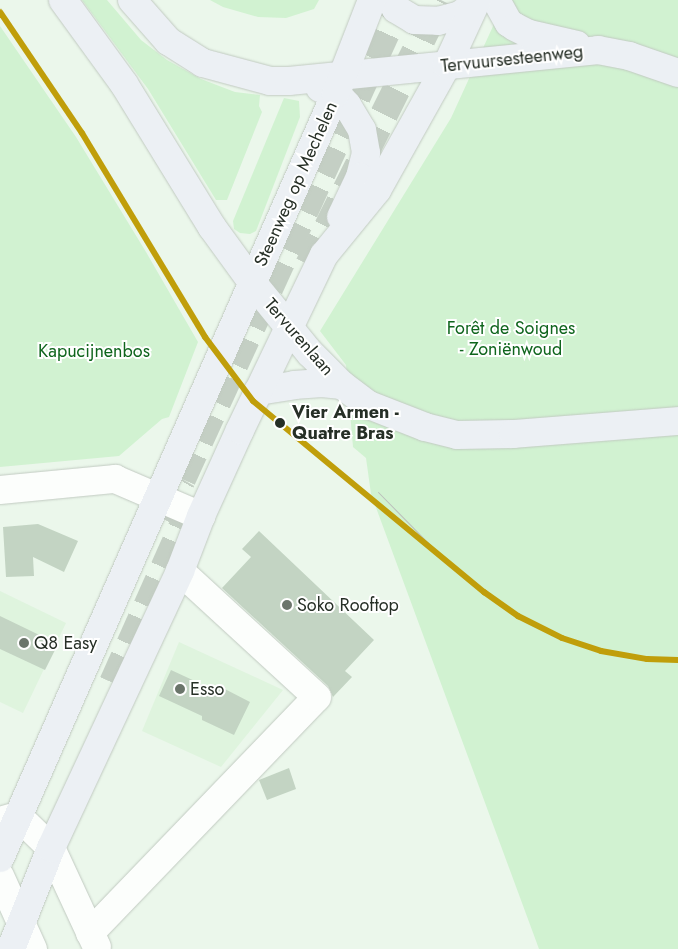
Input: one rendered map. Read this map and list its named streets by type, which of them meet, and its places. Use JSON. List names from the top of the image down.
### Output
{
  "streets": {
    "main road": ["Tervuursesteenweg", "Steenweg op Mechelen", "Tervurenlaan"]
  },
  "crossings": [
    ["Tervuursesteenweg", "Steenweg op Mechelen"],
    ["Steenweg op Mechelen", "Tervurenlaan"]
  ],
  "parks": ["Forêt de Soignes - Zoniënwoud", "Kapucijnenbos"],
  "places": [
    "Vier Armen - Quatre Bras",
    "Soko Rooftop",
    "Q8 Easy",
    "Esso"
  ]
}
